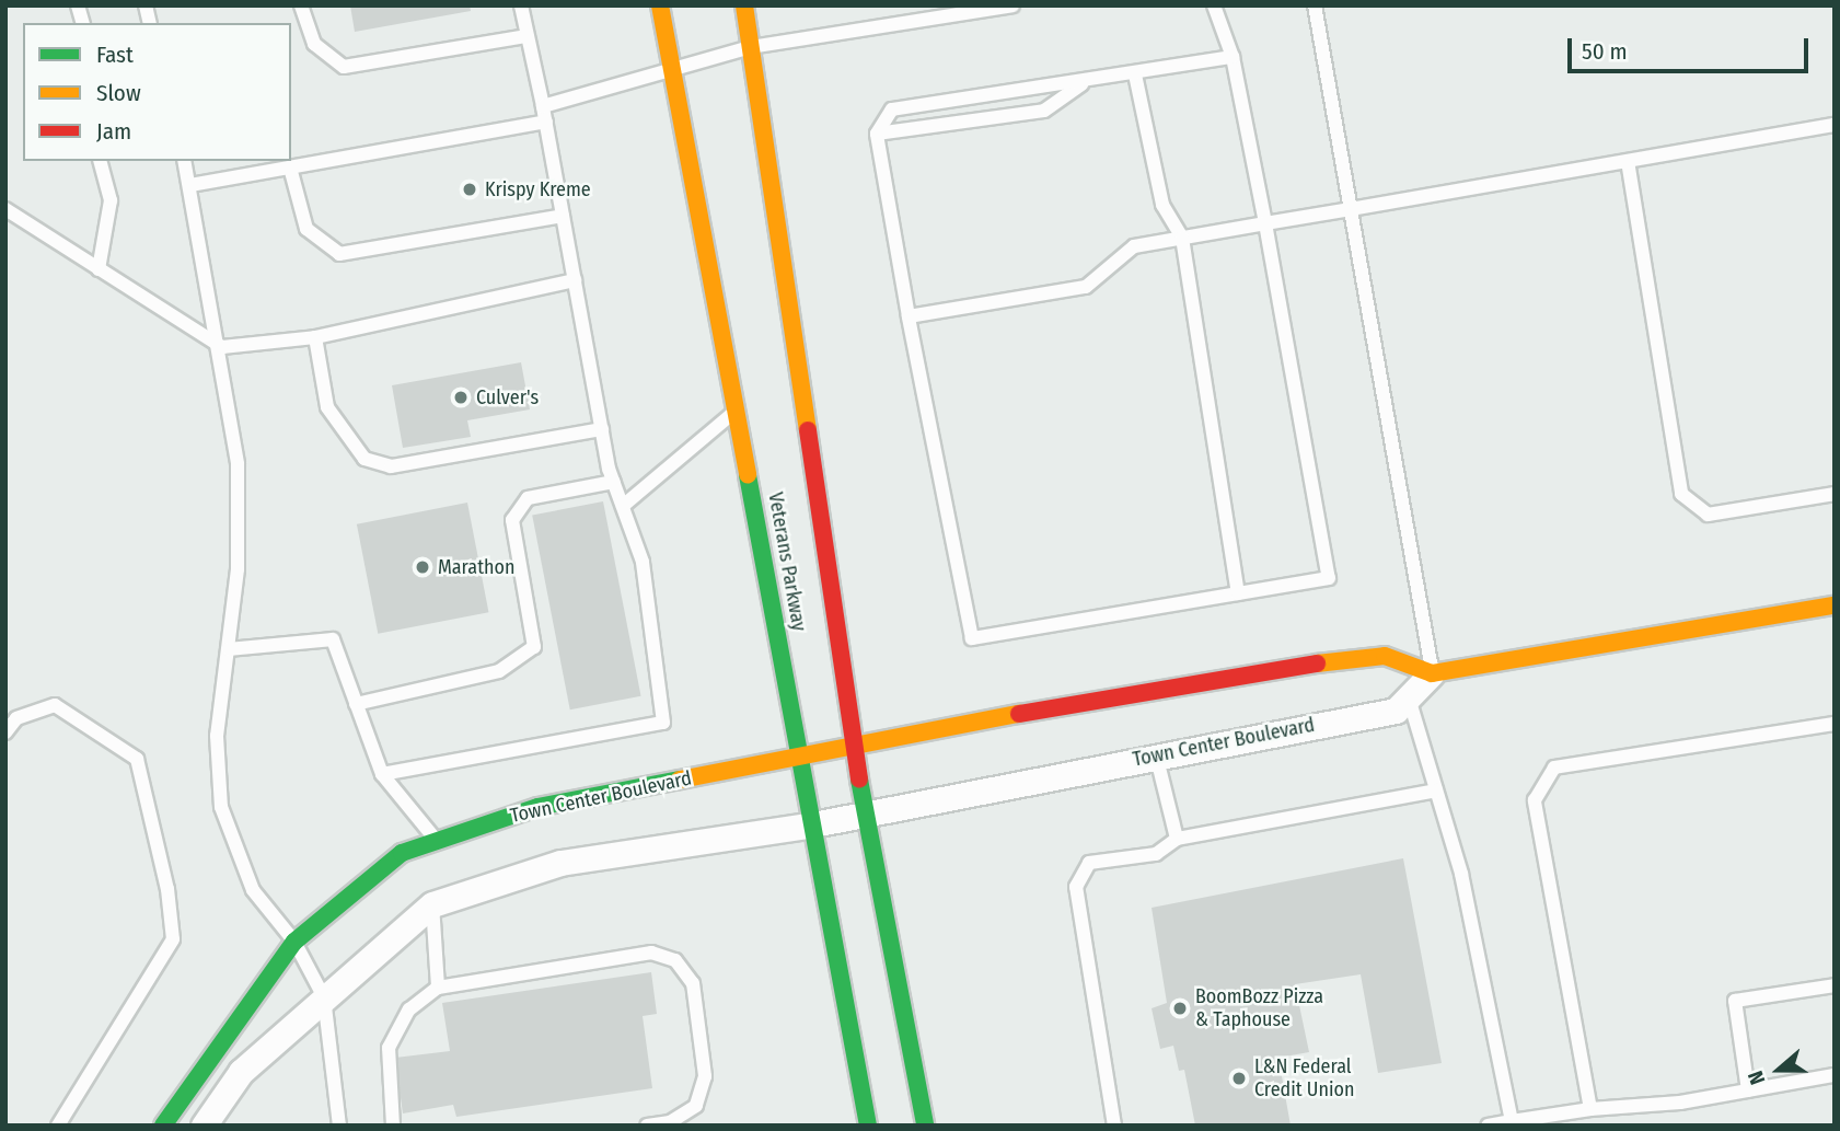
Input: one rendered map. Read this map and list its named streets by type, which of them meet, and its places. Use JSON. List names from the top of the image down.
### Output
{
  "streets": {
    "main road": ["Veterans Parkway", "Town Center Boulevard"]
  },
  "crossings": [
    ["Veterans Parkway", "Town Center Boulevard"]
  ],
  "places": [
    "Krispy Kreme",
    "Culver's",
    "Marathon",
    "BoomBozz Pizza & Taphouse",
    "L&N Federal Credit Union"
  ],
  "legend": ["Fast", "Slow", "Jam"],
  "scale_bar": "50 m",
  "north": "left"
}
